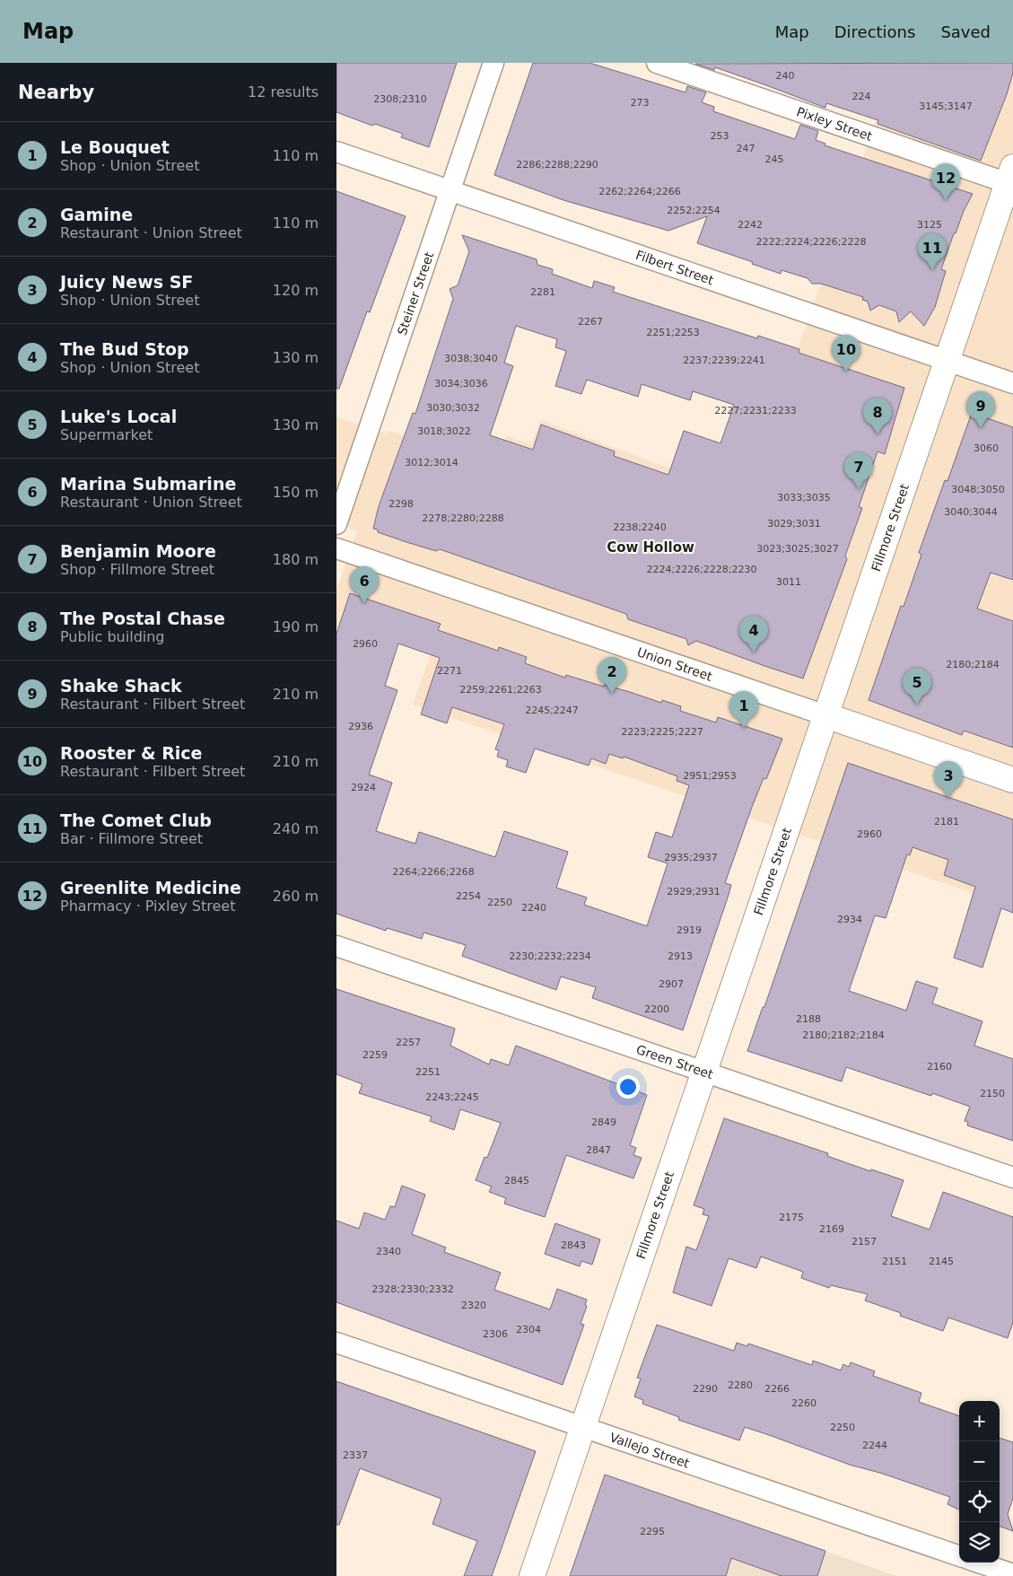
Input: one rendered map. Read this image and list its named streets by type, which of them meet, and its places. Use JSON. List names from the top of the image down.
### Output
{
  "streets": {
    "street": [
      "Pixley Street",
      "Filbert Street",
      "Steiner Street",
      "Fillmore Street",
      "Union Street",
      "Green Street",
      "Vallejo Street"
    ]
  },
  "crossings": [
    ["Pixley Street", "Fillmore Street"],
    ["Filbert Street", "Steiner Street"],
    ["Filbert Street", "Fillmore Street"],
    ["Fillmore Street", "Union Street"],
    ["Fillmore Street", "Green Street"],
    ["Fillmore Street", "Vallejo Street"]
  ],
  "districts": ["Cow Hollow"],
  "house_numbers": [
    "240",
    "224",
    "2308;2310",
    "273",
    "3145;3147",
    "253",
    "247",
    "245",
    "2286;2288;2290",
    "2262;2264;2266",
    "2252;2254",
    "2242",
    "3125",
    "2222;2224;2226;2228",
    "2281",
    "2267",
    "2251;2253",
    "3038;3040",
    "2237;2239;2241",
    "3034;3036",
    "3030;3032",
    "2227;2231;2233",
    "3018;3022",
    "3060",
    "3012;3014",
    "3048;3050",
    "3033;3035",
    "2298",
    "3040;3044",
    "2278;2280;2288",
    "3029;3031",
    "2238;2240",
    "3023;3025;3027",
    "2224;2226;2228;2230",
    "3011",
    "2960",
    "2180;2184",
    "2271",
    "2259;2261;2263",
    "2245;2247",
    "2936",
    "2223;2225;2227",
    "2951;2953",
    "2924",
    "2181",
    "2960",
    "2935;2937",
    "2264;2266;2268",
    "2929;2931",
    "2254",
    "2250",
    "2240",
    "2934",
    "2919",
    "2230;2232;2234",
    "2913",
    "2907",
    "2200",
    "2188",
    "2180;2182;2184",
    "2257",
    "2259",
    "2160",
    "2251",
    "2150",
    "2243;2245",
    "2849",
    "2847",
    "2845",
    "2175",
    "2169",
    "2157",
    "2843",
    "2340",
    "2151",
    "2145",
    "2328;2330;2332",
    "2320",
    "2304",
    "2306",
    "2280",
    "2290",
    "2266",
    "2260",
    "2250",
    "2244",
    "2337",
    "2295"
  ],
  "page": {
    "header": "Map",
    "nav": ["Map", "Directions", "Saved"],
    "heading": ["Nearby", "12 results"],
    "list": [
      {
        "mark": "1",
        "name": "Le Bouquet",
        "note": "Shop · Union Street",
        "value": "110 m"
      },
      {
        "mark": "2",
        "name": "Gamine",
        "note": "Restaurant · Union Street",
        "value": "110 m"
      },
      {
        "mark": "3",
        "name": "Juicy News SF",
        "note": "Shop · Union Street",
        "value": "120 m"
      },
      {
        "mark": "4",
        "name": "The Bud Stop",
        "note": "Shop · Union Street",
        "value": "130 m"
      },
      {
        "mark": "5",
        "name": "Luke's Local",
        "note": "Supermarket",
        "value": "130 m"
      },
      {
        "mark": "6",
        "name": "Marina Submarine",
        "note": "Restaurant · Union Street",
        "value": "150 m"
      },
      {
        "mark": "7",
        "name": "Benjamin Moore",
        "note": "Shop · Fillmore Street",
        "value": "180 m"
      },
      {
        "mark": "8",
        "name": "The Postal Chase",
        "note": "Public building",
        "value": "190 m"
      },
      {
        "mark": "9",
        "name": "Shake Shack",
        "note": "Restaurant · Filbert Street",
        "value": "210 m"
      },
      {
        "mark": "10",
        "name": "Rooster & Rice",
        "note": "Restaurant · Filbert Street",
        "value": "210 m"
      },
      {
        "mark": "11",
        "name": "The Comet Club",
        "note": "Bar · Fillmore Street",
        "value": "240 m"
      },
      {
        "mark": "12",
        "name": "Greenlite Medicine",
        "note": "Pharmacy · Pixley Street",
        "value": "260 m"
      }
    ],
    "pins": [
      "12",
      "11",
      "10",
      "9",
      "8",
      "7",
      "6",
      "4",
      "2",
      "5",
      "1",
      "3"
    ],
    "map_buttons": ["+", "−"]
  }
}
